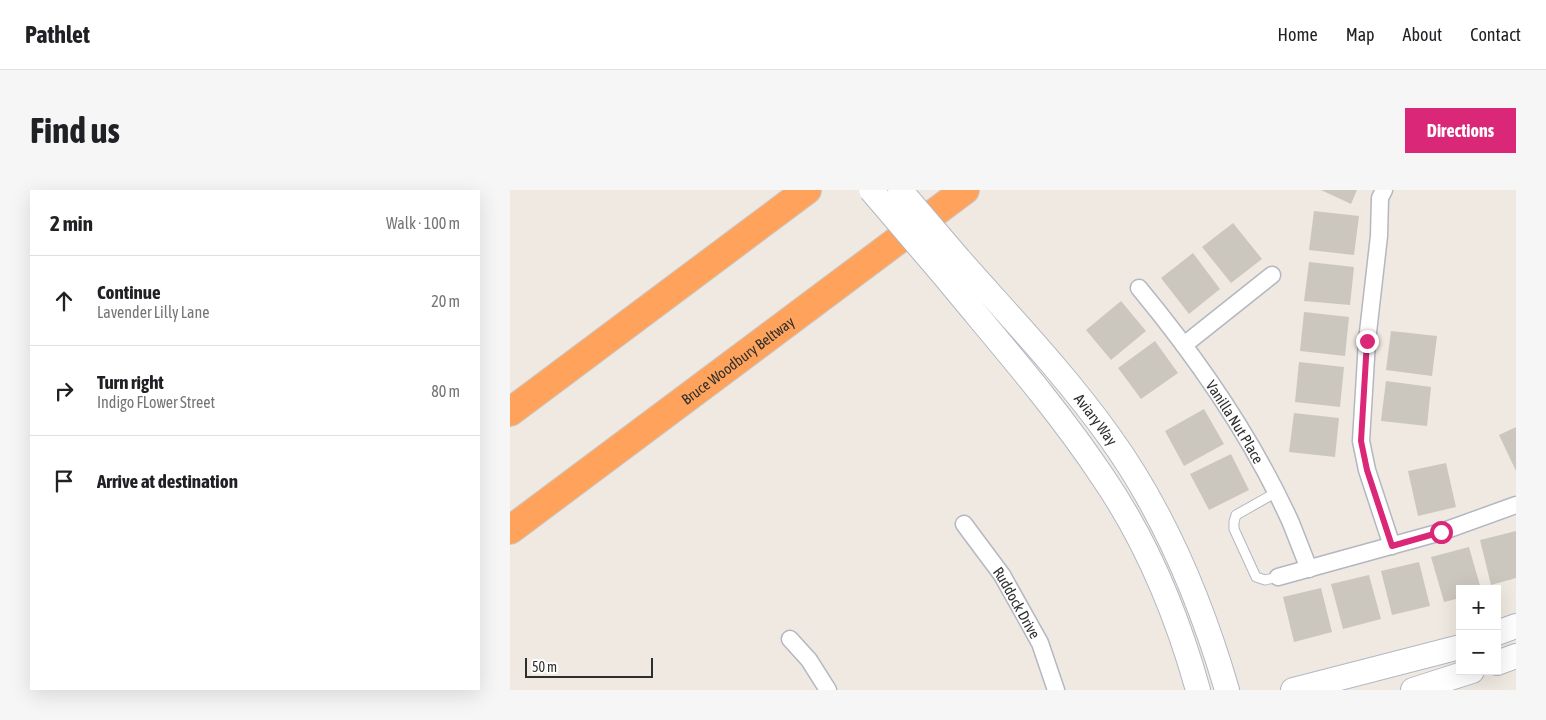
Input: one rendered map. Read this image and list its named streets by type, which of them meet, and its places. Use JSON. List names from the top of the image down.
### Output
{
  "streets": {
    "highway": ["Bruce Woodbury Beltway"],
    "main road": ["Aviary Way"],
    "street": ["Vanilla Nut Place", "Ruddock Drive"]
  },
  "scale_bar": "50 m",
  "page": {
    "header": "Pathlet",
    "nav": [
      "Home",
      "Map",
      "About",
      "Contact"
    ],
    "buttons": "Directions",
    "title": "Find us",
    "heading": ["2 min", "Walk · 100 m"],
    "list": [
      ["Continue", "Lavender Lilly Lane", "20 m"],
      ["Turn right", "Indigo FLower Street", "80 m"],
      "Arrive at destination"
    ],
    "map_buttons": ["+", "−"],
    "scale": "50 m"
  }
}
